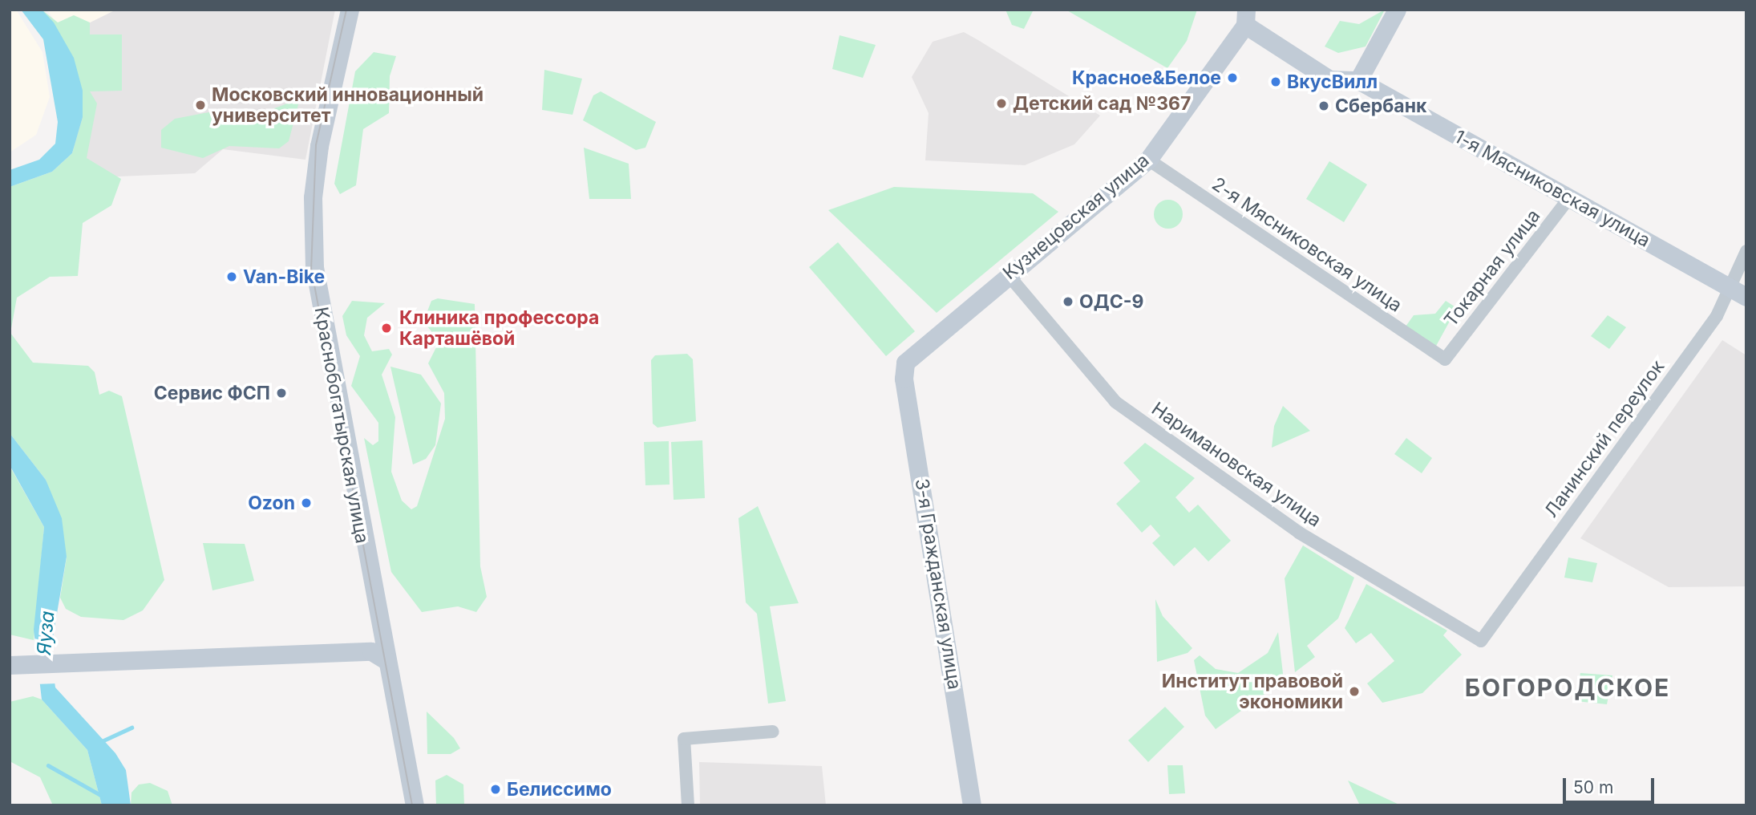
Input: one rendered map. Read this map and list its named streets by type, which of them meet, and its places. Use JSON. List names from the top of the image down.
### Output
{
  "streets": {
    "street": [
      "1-я Мясниковская улица",
      "Кузнецовская улица",
      "2-я Мясниковская улица",
      "Токарная улица",
      "Краснобогатырская улица",
      "Ланинский переулок",
      "Наримановская улица",
      "3-я Гражданская улица"
    ]
  },
  "crossings": [
    ["1-я Мясниковская улица", "Токарная улица"],
    ["1-я Мясниковская улица", "Ланинский переулок"],
    ["Кузнецовская улица", "2-я Мясниковская улица"],
    ["Кузнецовская улица", "Наримановская улица"],
    ["Кузнецовская улица", "3-я Гражданская улица"],
    ["2-я Мясниковская улица", "Токарная улица"],
    ["Ланинский переулок", "Наримановская улица"]
  ],
  "districts": ["БОГОРОДСКОЕ"],
  "water": ["Яуза"],
  "places": [
    "Красное&Белое",
    "ВкусВилл",
    "Детский сад №367",
    "Московский инновационный университет",
    "Сбербанк",
    "Van-Bike",
    "ОДС-9",
    "Клиника профессора Карташёвой",
    "Сервис ФСП",
    "Ozon",
    "Институт правовой экономики",
    "Белиссимо"
  ],
  "scale_bar": "50 m"
}
